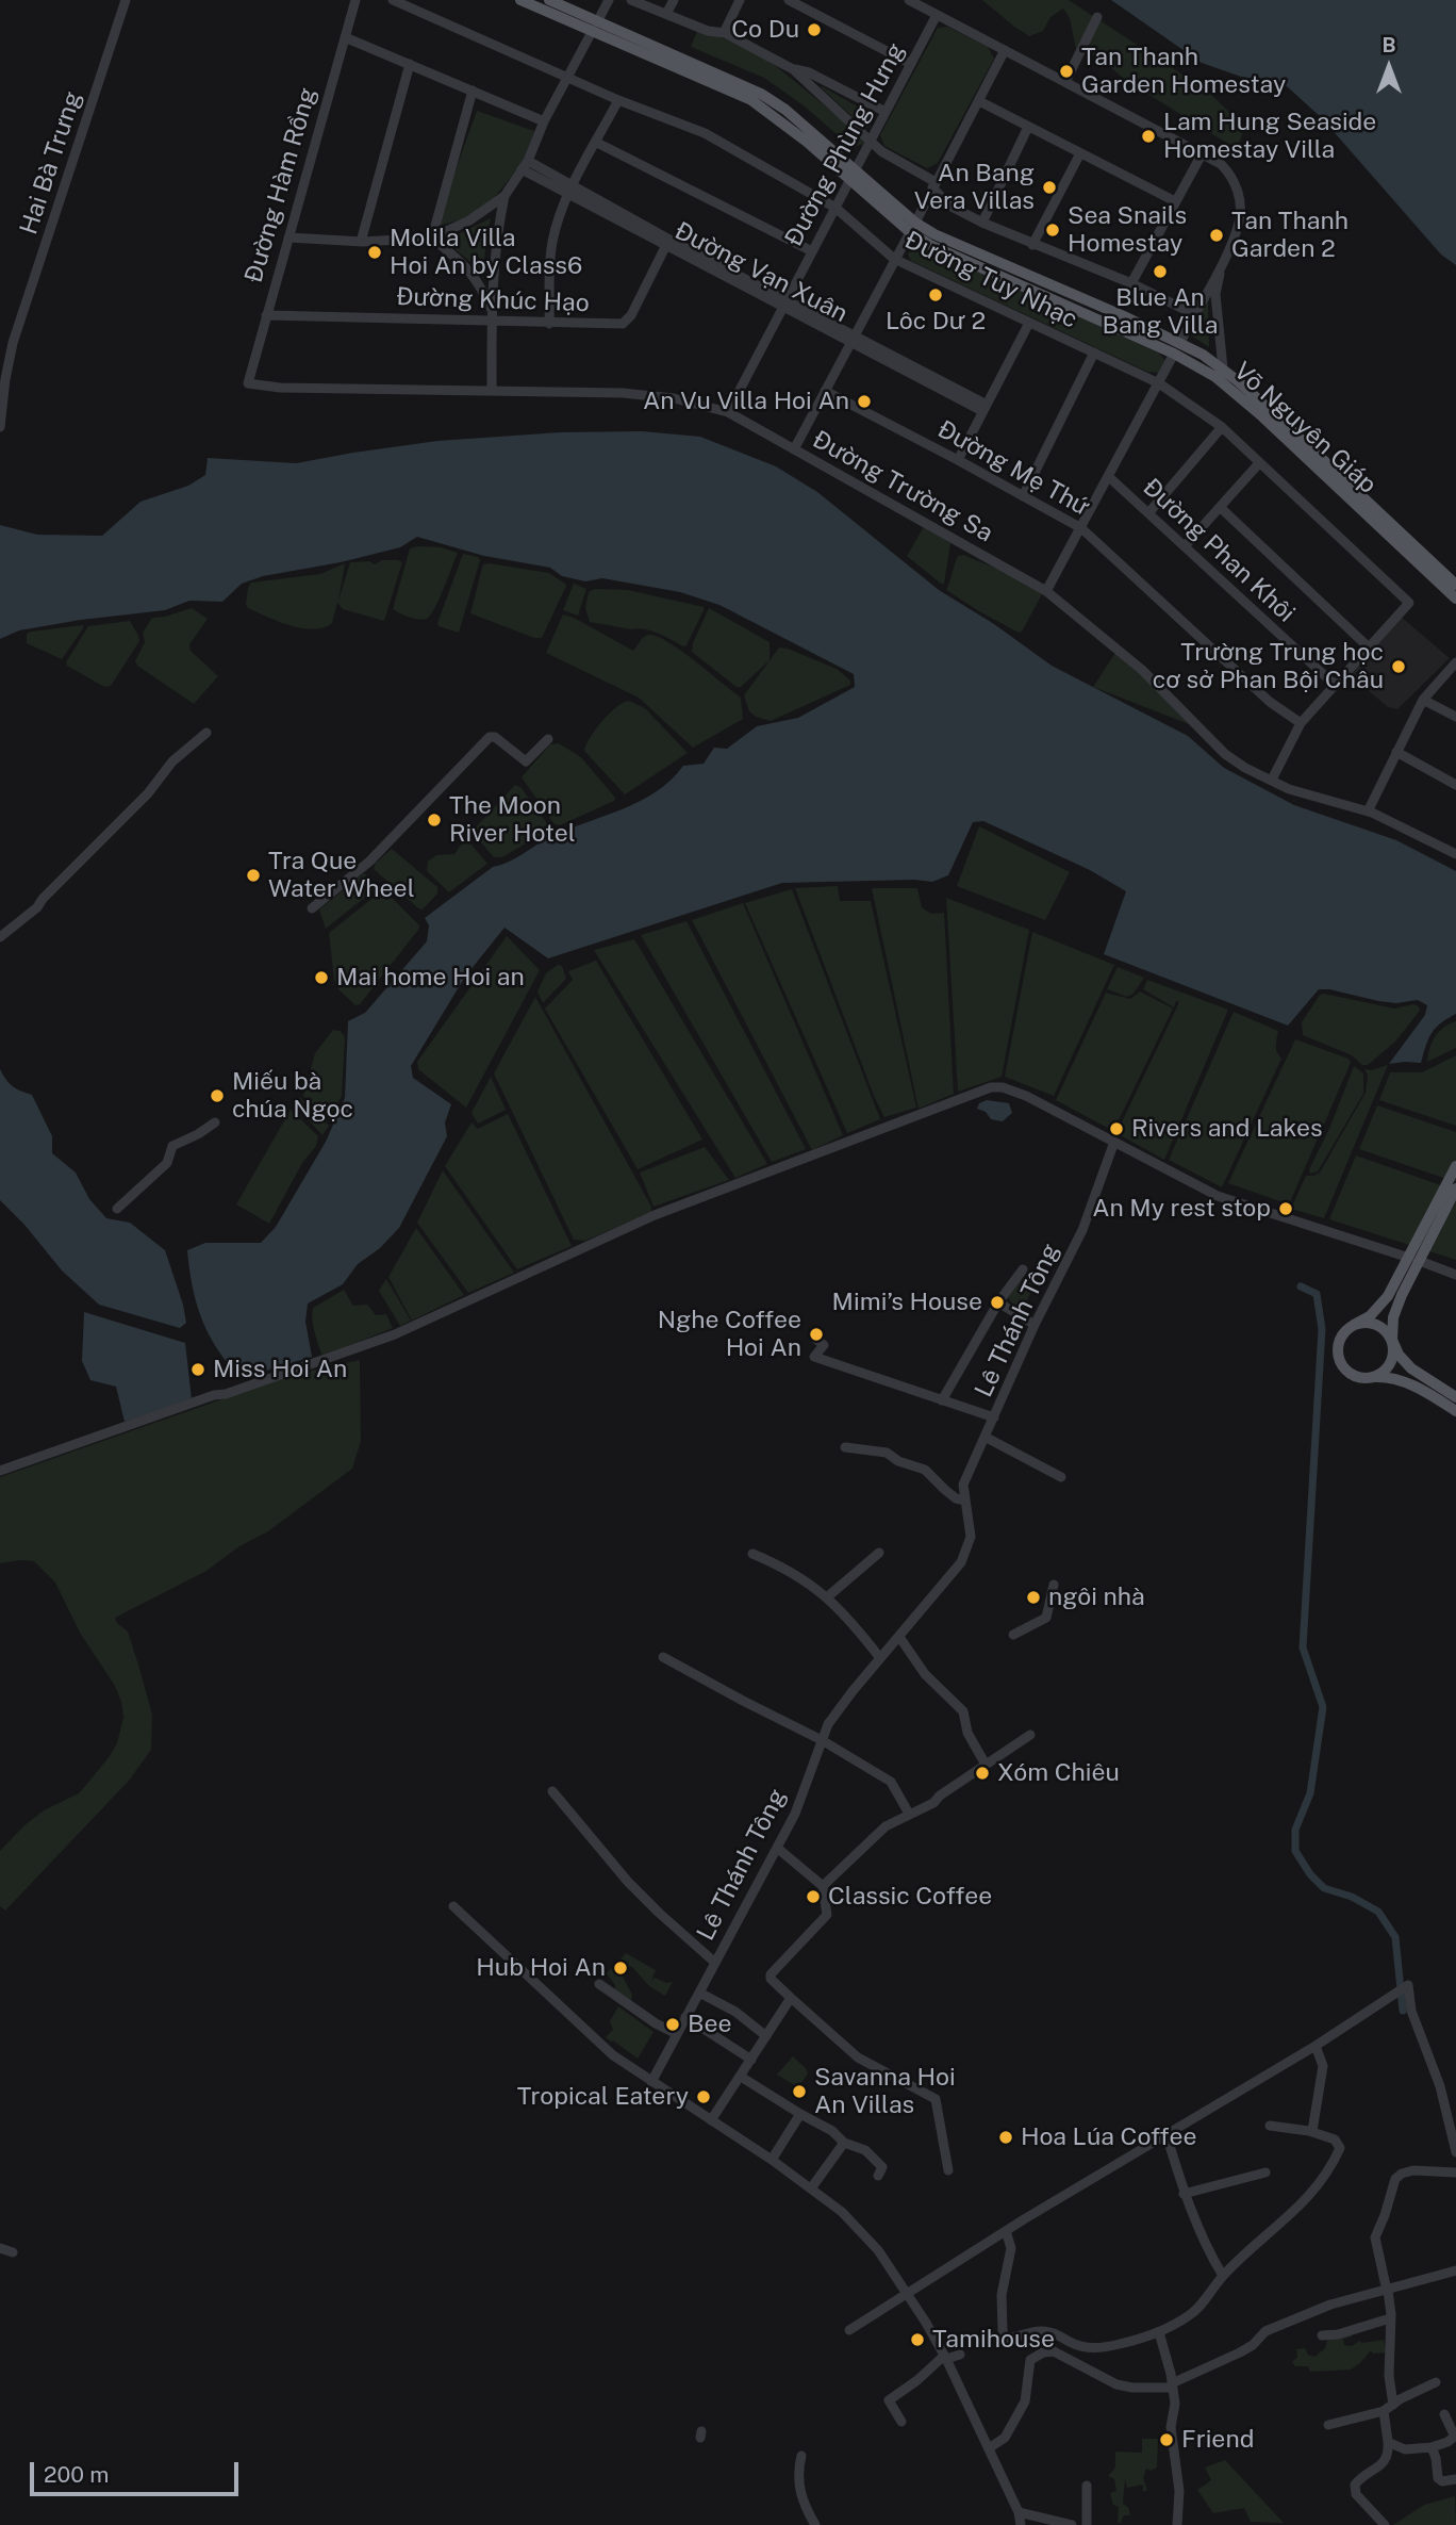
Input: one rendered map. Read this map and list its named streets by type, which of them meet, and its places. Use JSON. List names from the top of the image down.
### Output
{
  "streets": {
    "main road": ["Võ Nguyên Giáp"],
    "street": [
      "Đường Phùng Hưng",
      "Hai Bà Trưng",
      "Đường Hàm Rồng",
      "Đường Vạn Xuân",
      "Đường Tuy Nhạc",
      "Đường Khúc Hạo",
      "Đường Mẹ Thứ",
      "Đường Trường Sa",
      "Đường Phan Khôi",
      "Lê Thánh Tông"
    ]
  },
  "crossings": [
    ["Đường Phùng Hưng", "Đường Vạn Xuân"],
    ["Đường Phùng Hưng", "Đường Tuy Nhạc"],
    ["Đường Phùng Hưng", "Võ Nguyên Giáp"],
    ["Đường Phùng Hưng", "Đường Trường Sa"],
    ["Đường Hàm Rồng", "Đường Khúc Hạo"],
    ["Đường Hàm Rồng", "Đường Trường Sa"],
    ["Đường Vạn Xuân", "Đường Khúc Hạo"]
  ],
  "places": [
    "Co Du",
    "Tan Thanh Garden Homestay",
    "Lam Hung Seaside Homestay Villa",
    "An Bang Vera Villas",
    "Sea Snails Homestay",
    "Tan Thanh Garden 2",
    "Molila Villa Hoi An by Class6",
    "Blue An Bang Villa",
    "Lôc Dư 2",
    "An Vu Villa Hoi An",
    "Trường Trung học cơ sở Phan Bội Châu",
    "The Moon River Hotel",
    "Tra Que Water Wheel",
    "Mai home Hoi an",
    "Miếu bà chúa Ngọc",
    "Rivers and Lakes",
    "An My rest stop",
    "Mimi’s House",
    "Nghe Coffee Hoi An",
    "Miss Hoi An",
    "ngôi nhà",
    "Xóm Chiêu",
    "Classic Coffee",
    "Hub Hoi An",
    "Bee",
    "Savanna Hoi An Villas",
    "Tropical Eatery",
    "Hoa Lúa Coffee",
    "Tamihouse",
    "Friend"
  ],
  "scale_bar": "200 m",
  "north": "top"
}
